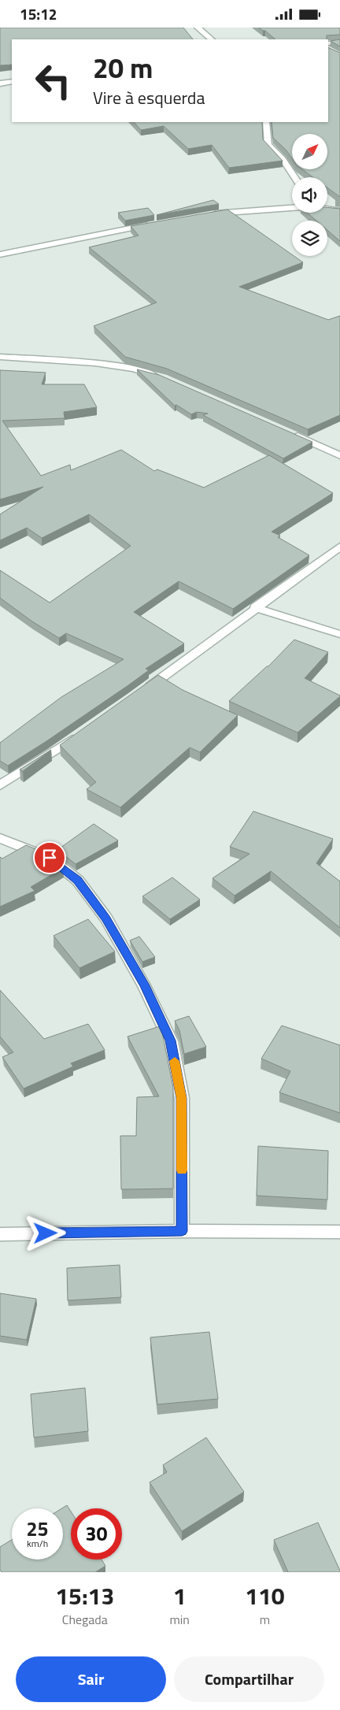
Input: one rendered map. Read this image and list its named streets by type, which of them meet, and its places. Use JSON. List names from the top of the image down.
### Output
{
  "north": "top right",
  "page": {
    "status": "15:12",
    "turn": ["20 m", "Vire à esquerda"],
    "speed": "25 km/h",
    "limit": "30",
    "eta": [
      "15:13",
      "Chegada",
      "1",
      "min",
      "110",
      "m"
    ],
    "buttons": ["Sair", "Compartilhar"]
  }
}
